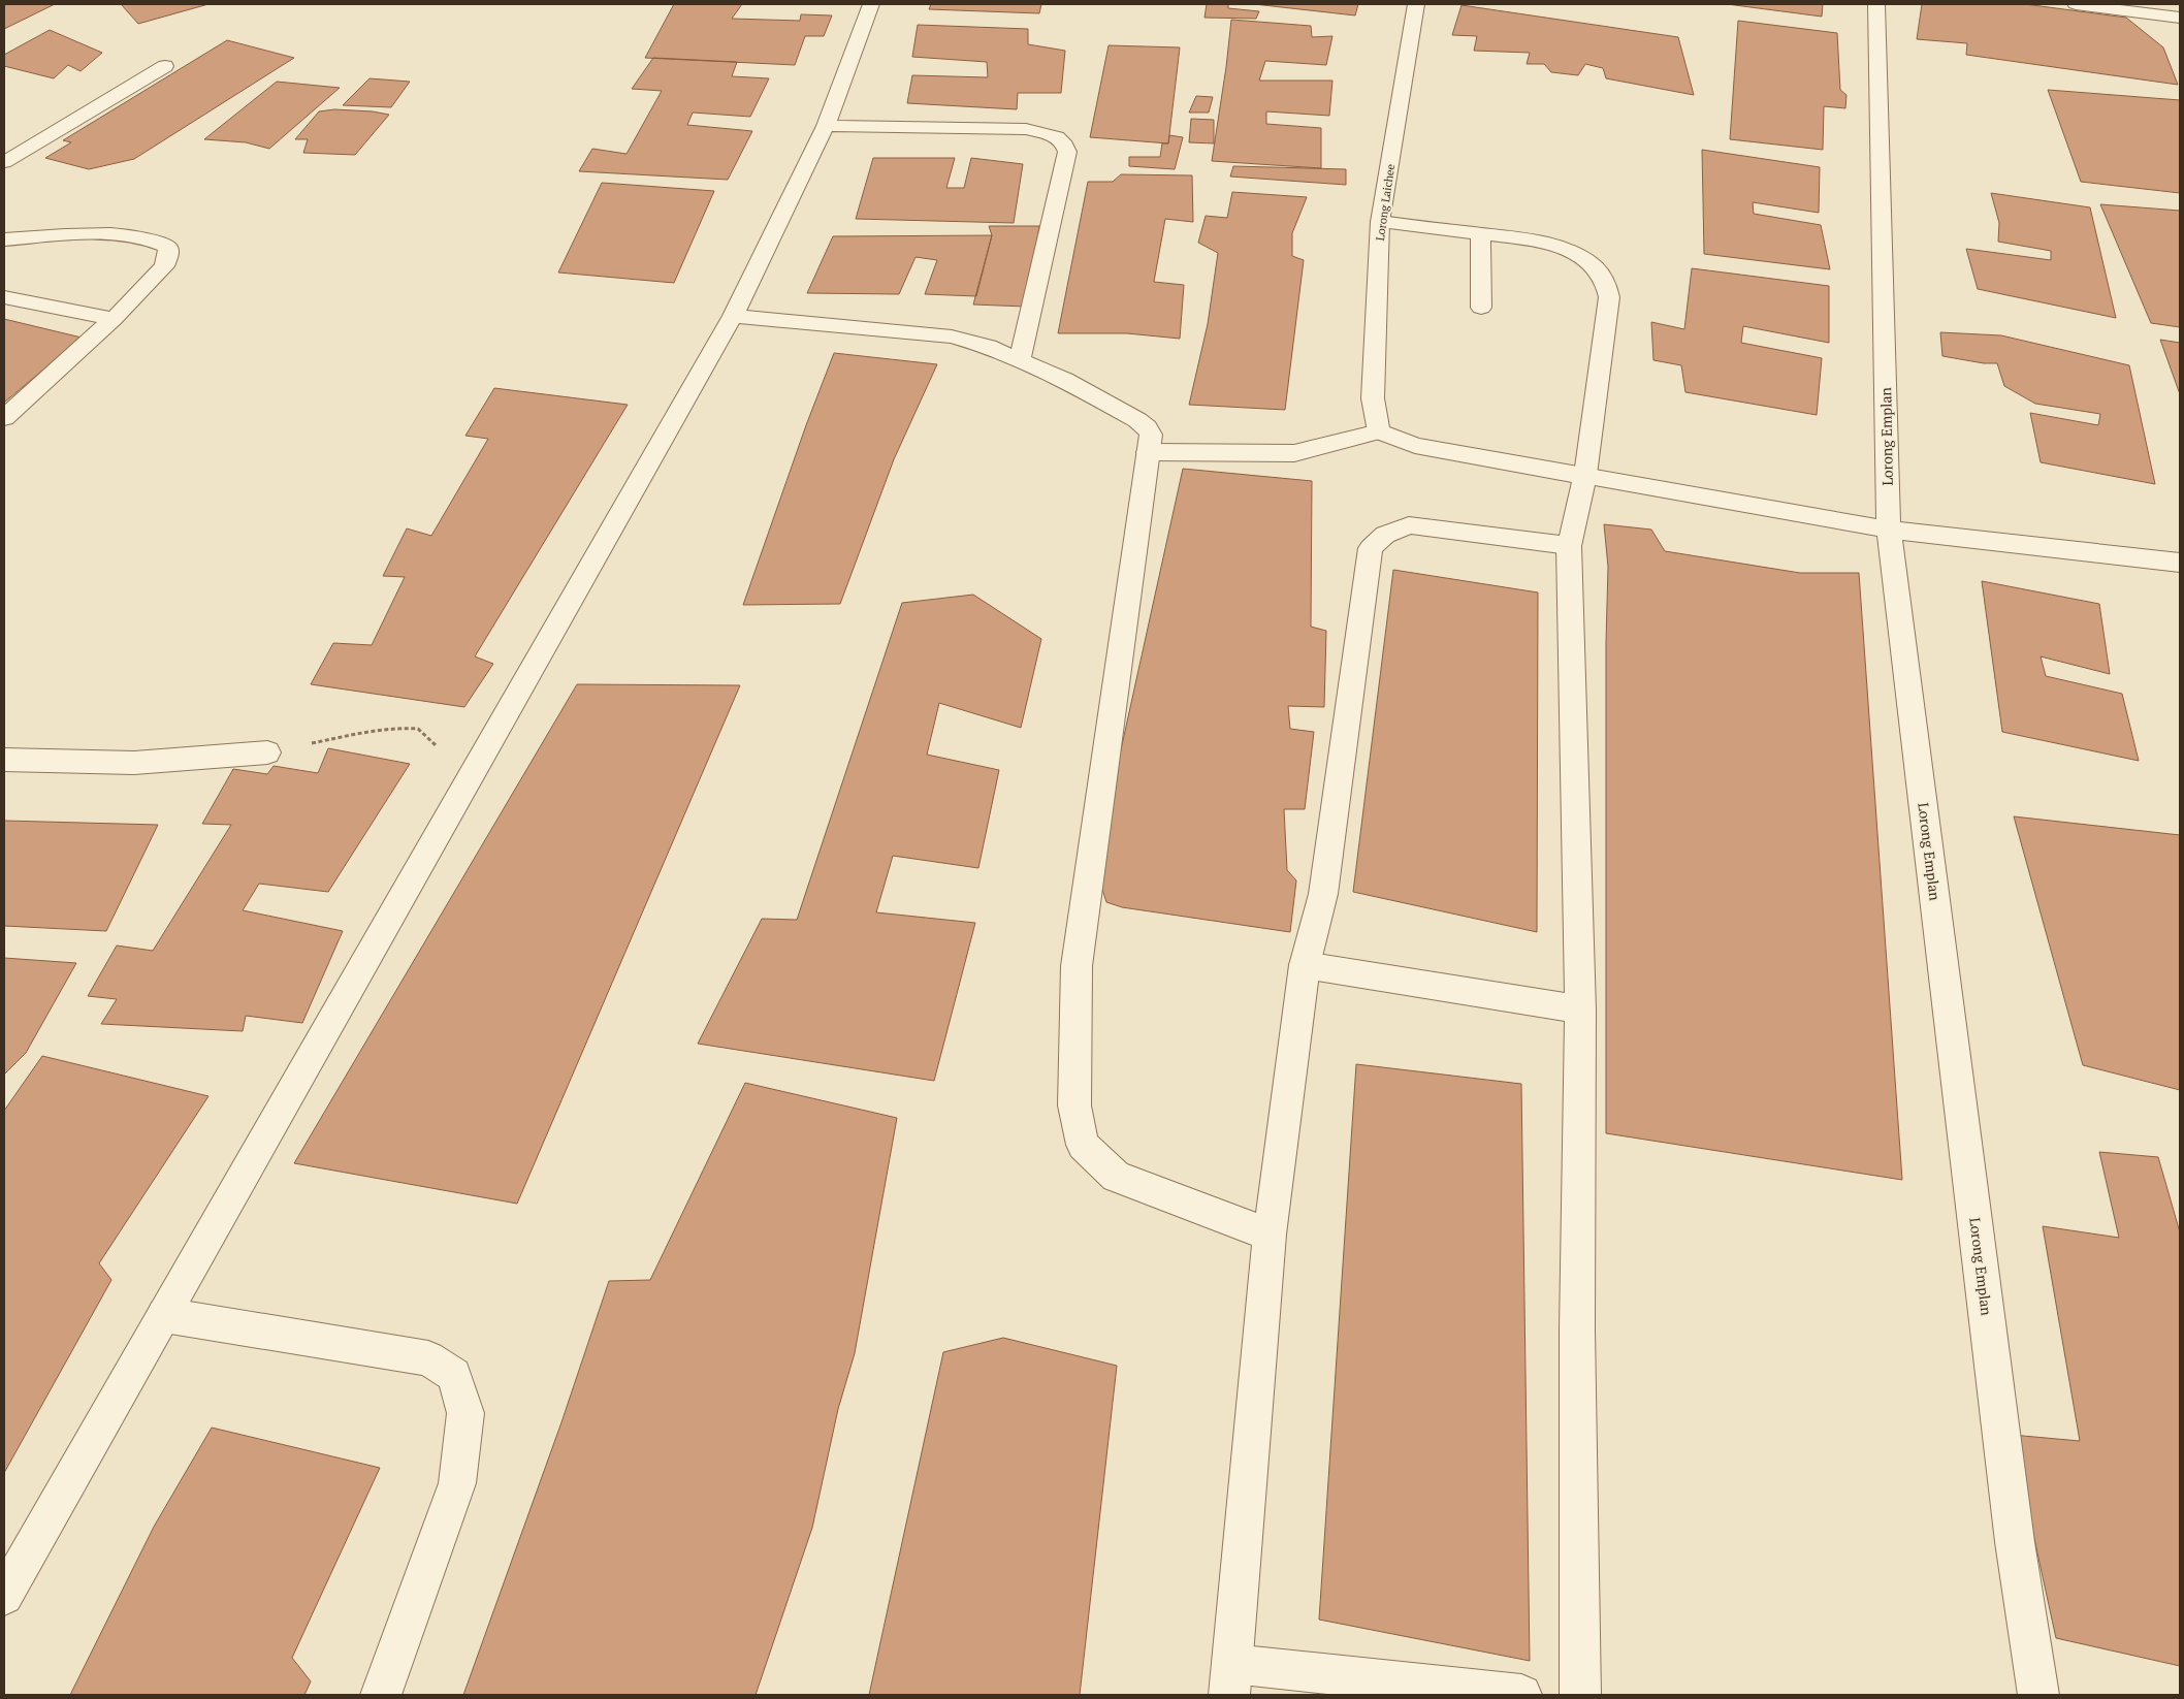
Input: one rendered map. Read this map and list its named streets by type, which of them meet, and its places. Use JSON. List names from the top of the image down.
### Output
{
  "streets": {
    "street": ["Lorong Laichee", "Lorong Emplan"]
  }
}
